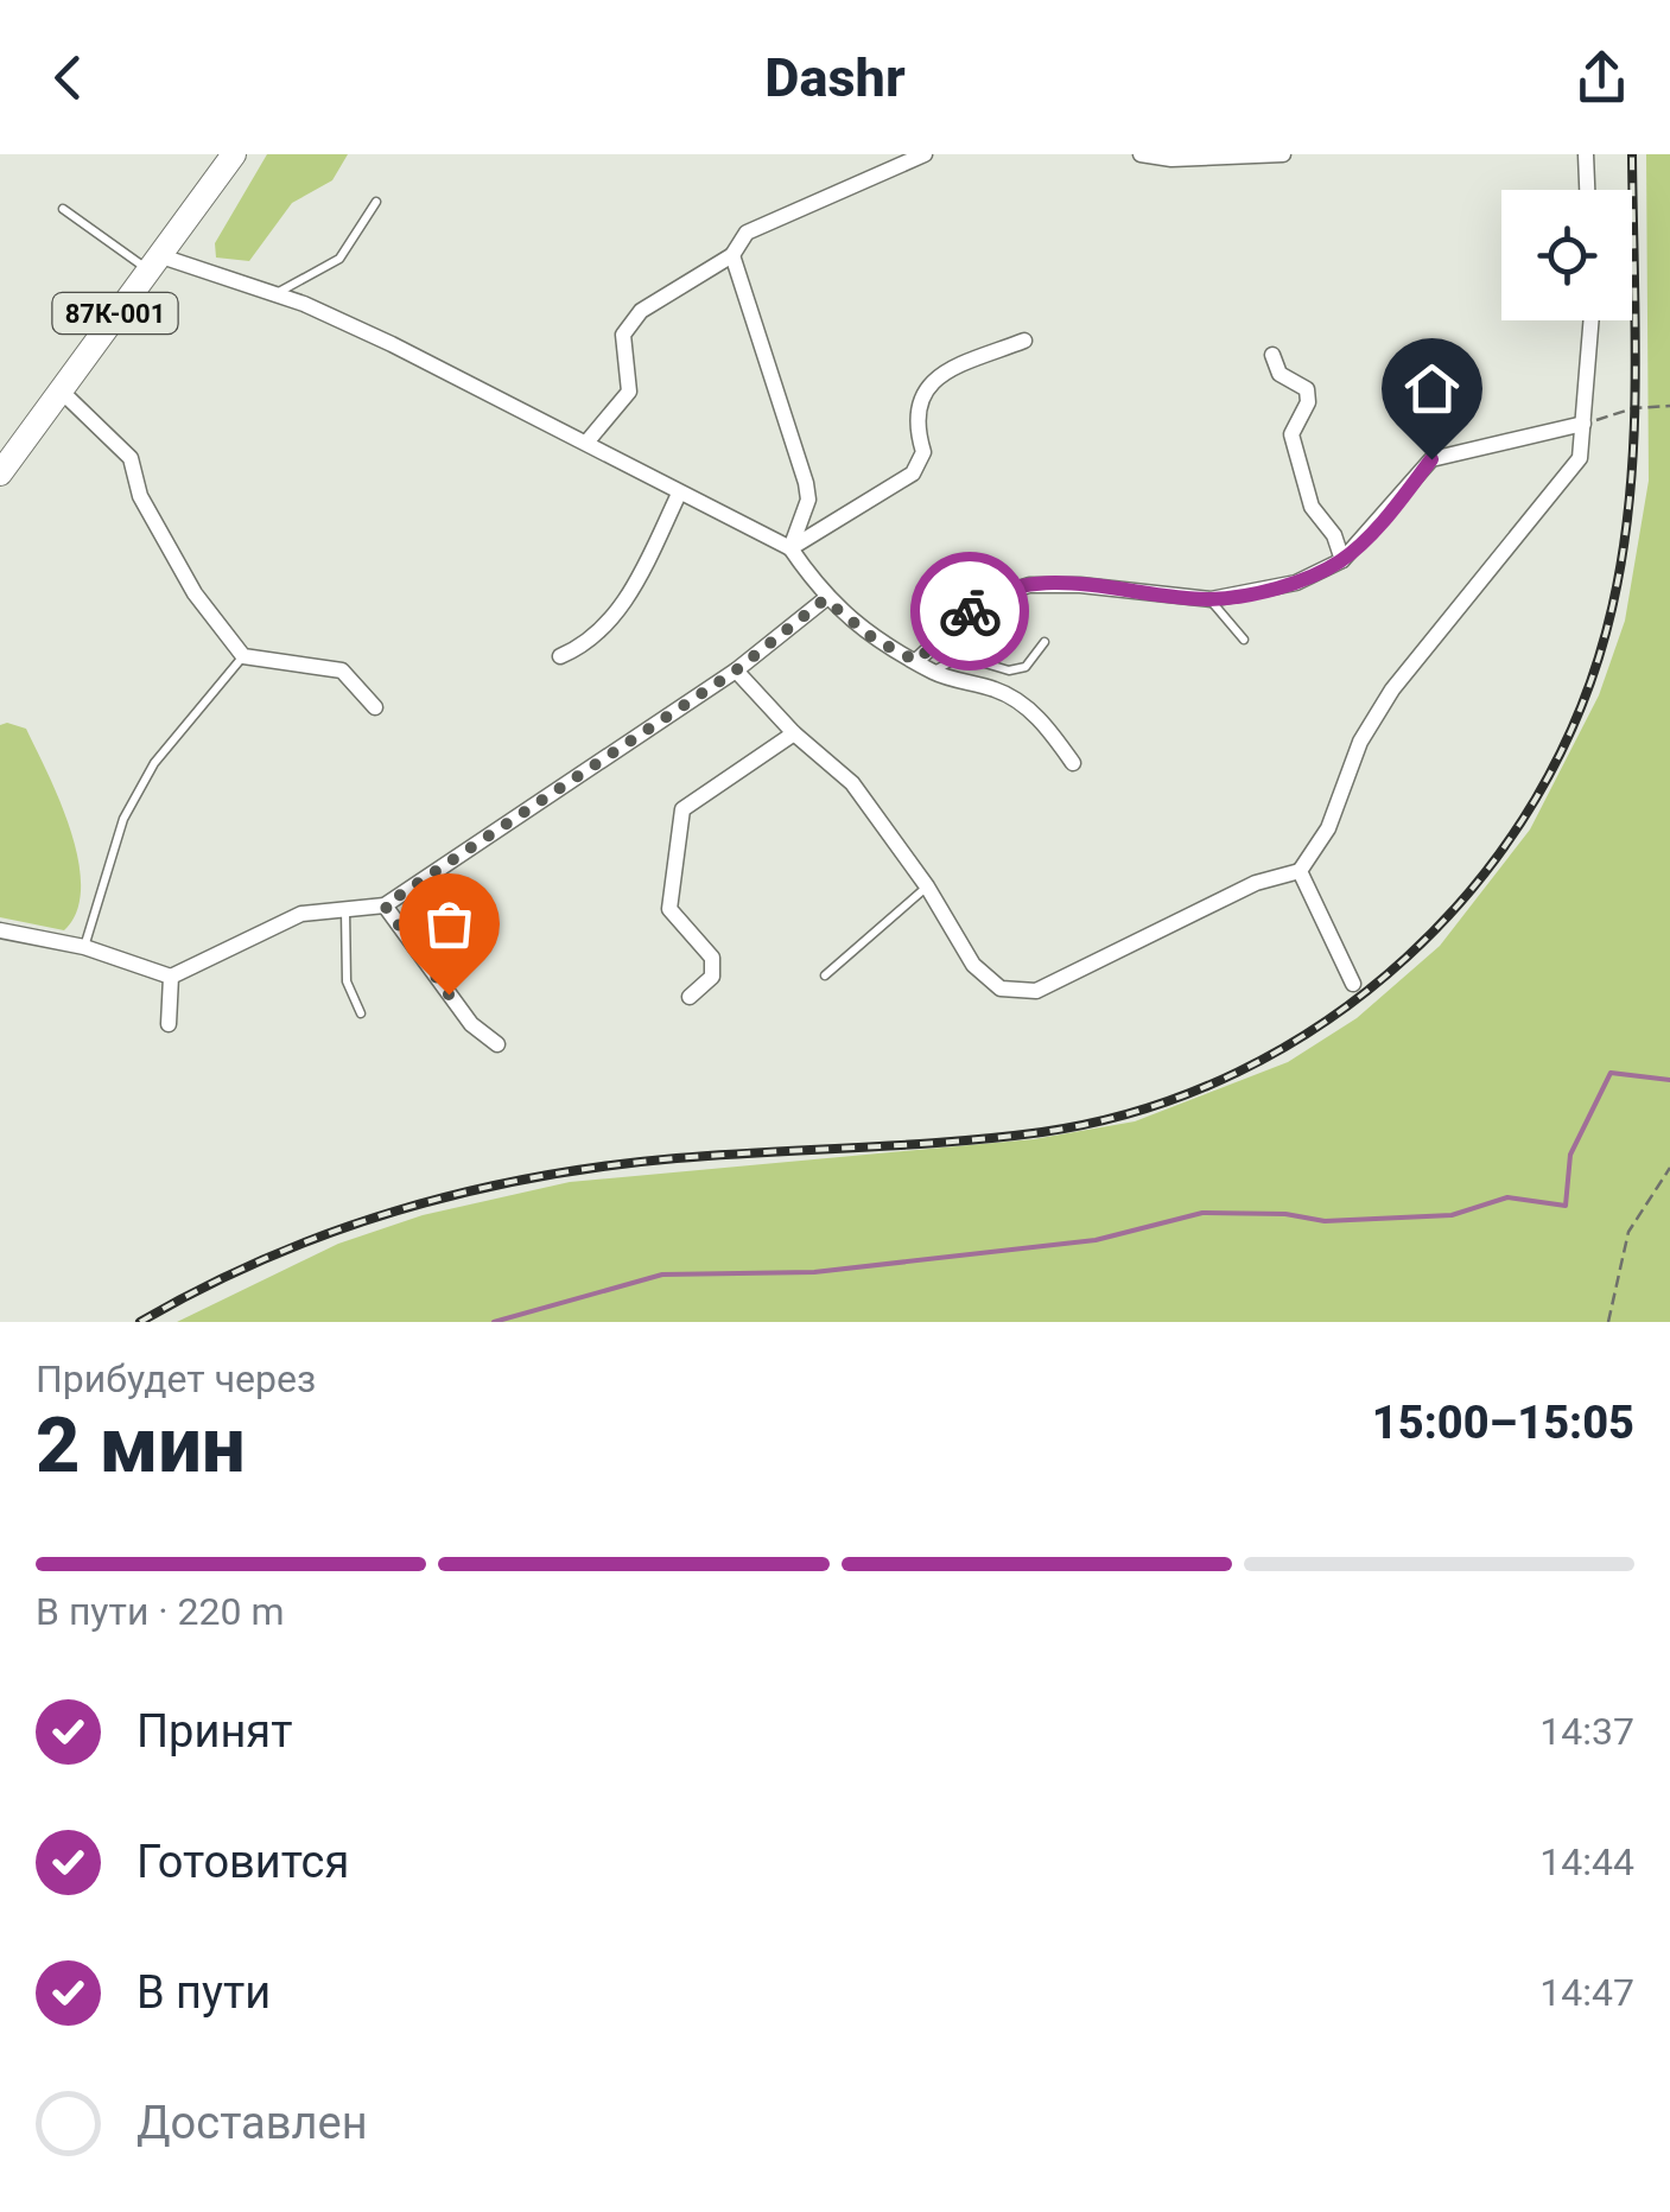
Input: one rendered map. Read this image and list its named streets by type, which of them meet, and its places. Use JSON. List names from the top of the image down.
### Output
{
  "streets": {
    "main road": ["87К-001"]
  },
  "page": {
    "header": "Dashr",
    "heading": ["2 мин", "Прибудет через", "15:00–15:05"],
    "bar": "В пути · 220 m",
    "list": [
      ["Принят", "14:37"],
      ["Готовится", "14:44"],
      ["В пути", "14:47"],
      "Доставлен"
    ]
  }
}
